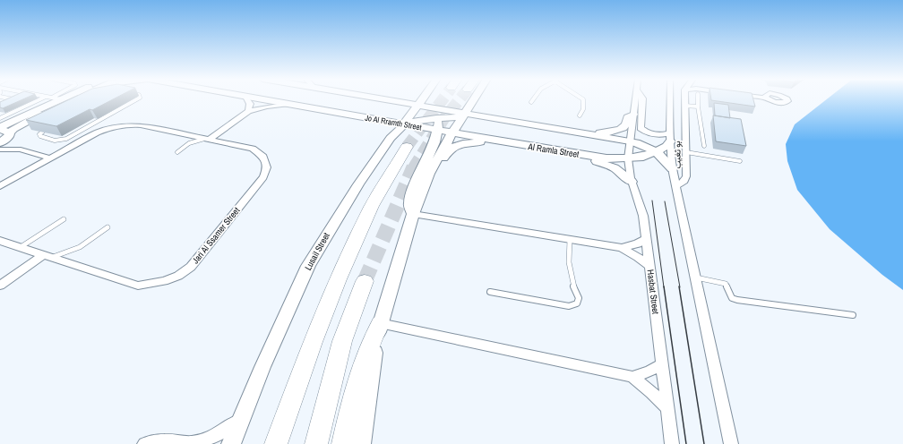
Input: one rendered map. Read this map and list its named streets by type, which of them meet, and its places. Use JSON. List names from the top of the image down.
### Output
{
  "streets": {
    "main road": ["Jo Al Rramth Street", "Al Ramla Street", "Lusail Street"],
    "street": ["بو ثغيب", "Jari Al Ssamer Street", "Hasbat Street"]
  },
  "crossings": [
    ["Jo Al Rramth Street", "Al Ramla Street"],
    ["Jo Al Rramth Street", "Lusail Street"],
    ["Al Ramla Street", "بو ثغيب"],
    ["Al Ramla Street", "Hasbat Street"]
  ]
}
